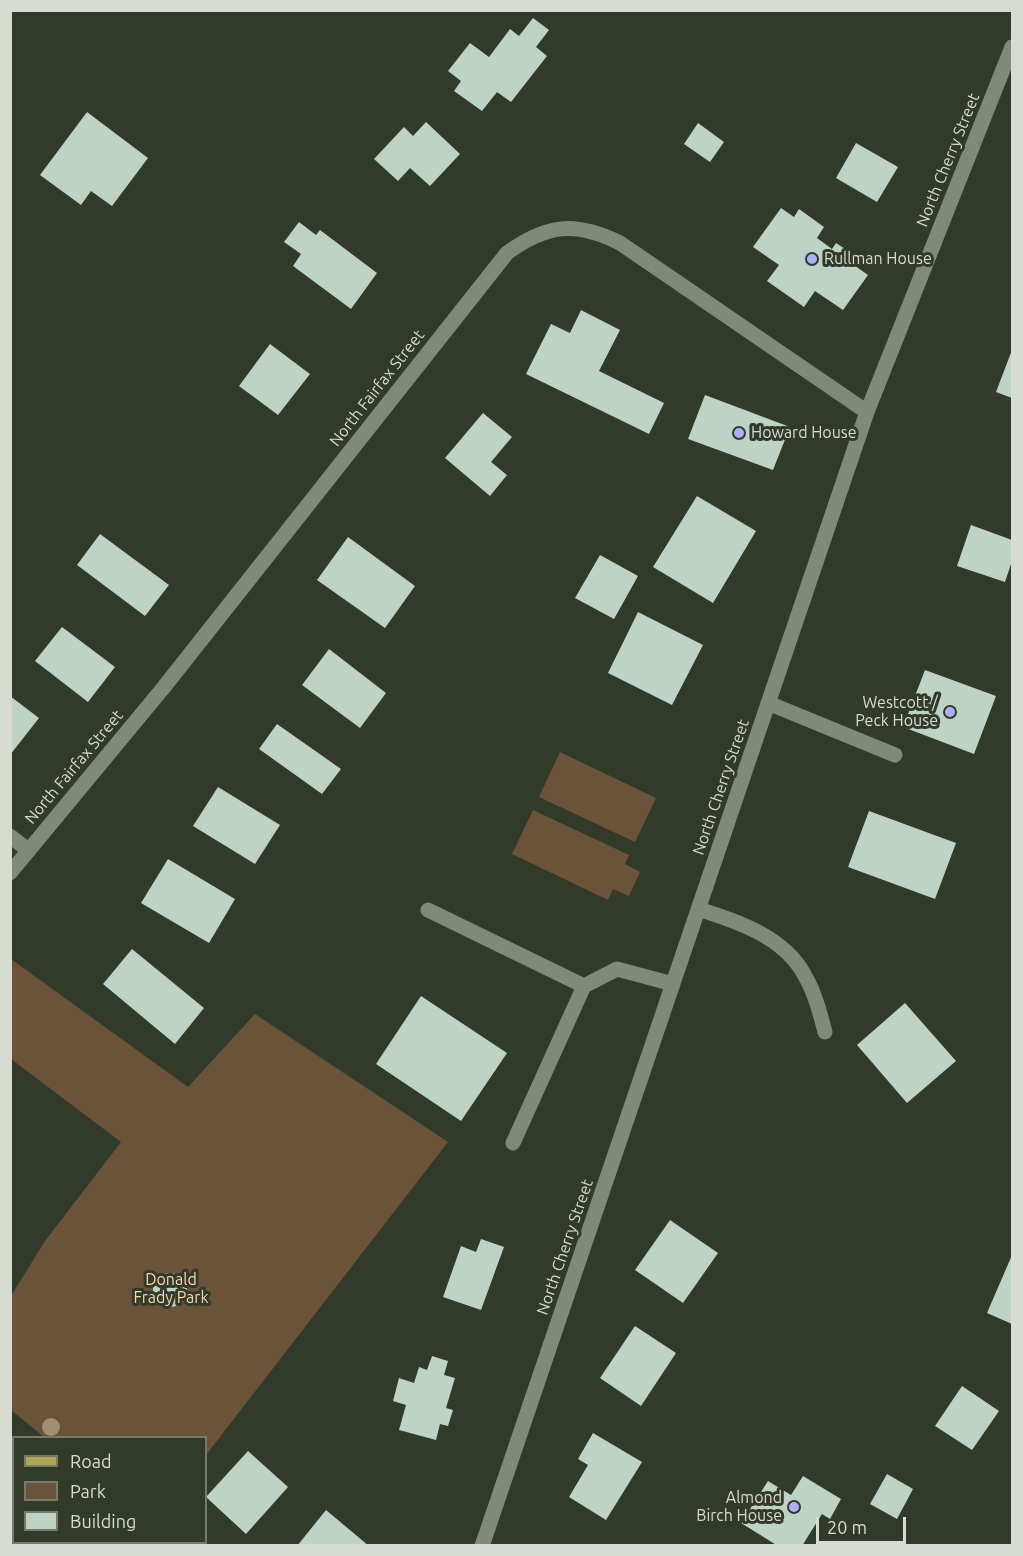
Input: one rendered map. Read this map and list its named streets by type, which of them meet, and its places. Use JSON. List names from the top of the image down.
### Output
{
  "streets": {
    "street": ["North Cherry Street", "North Fairfax Street"]
  },
  "crossings": [
    ["North Cherry Street", "North Fairfax Street"]
  ],
  "parks": ["Donald Frady Park"],
  "places": [
    "Rullman House",
    "Howard House",
    "Westcott / Peck House",
    "Almond Birch House"
  ],
  "legend": ["Road", "Park", "Building"],
  "scale_bar": "20 m"
}
